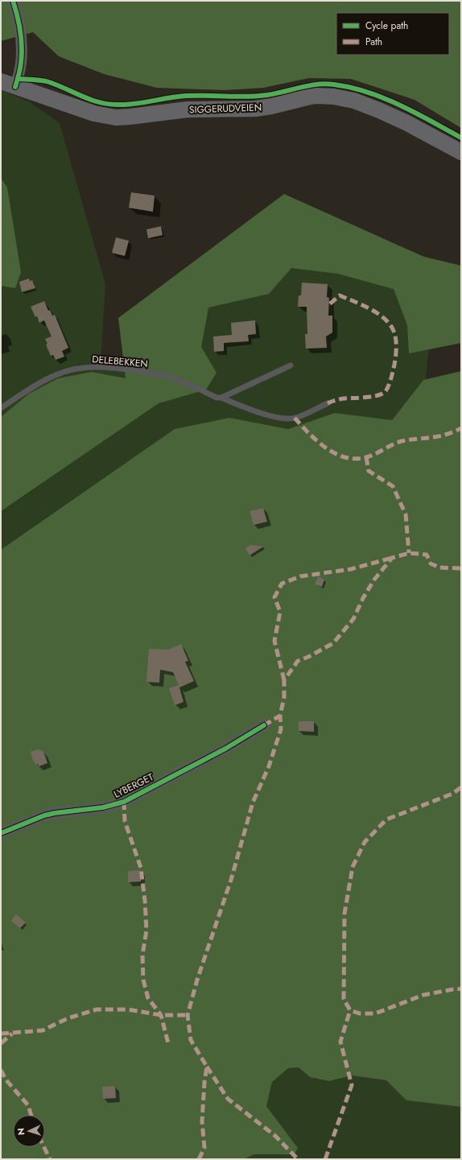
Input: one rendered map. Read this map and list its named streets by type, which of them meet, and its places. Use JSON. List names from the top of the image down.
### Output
{
  "streets": {
    "main road": ["SIGGERUDVEIEN"],
    "street": ["LYBERGET"],
    "lane": ["DELEBEKKEN"]
  },
  "legend": ["Cycle path", "Path"],
  "north": "left"
}
